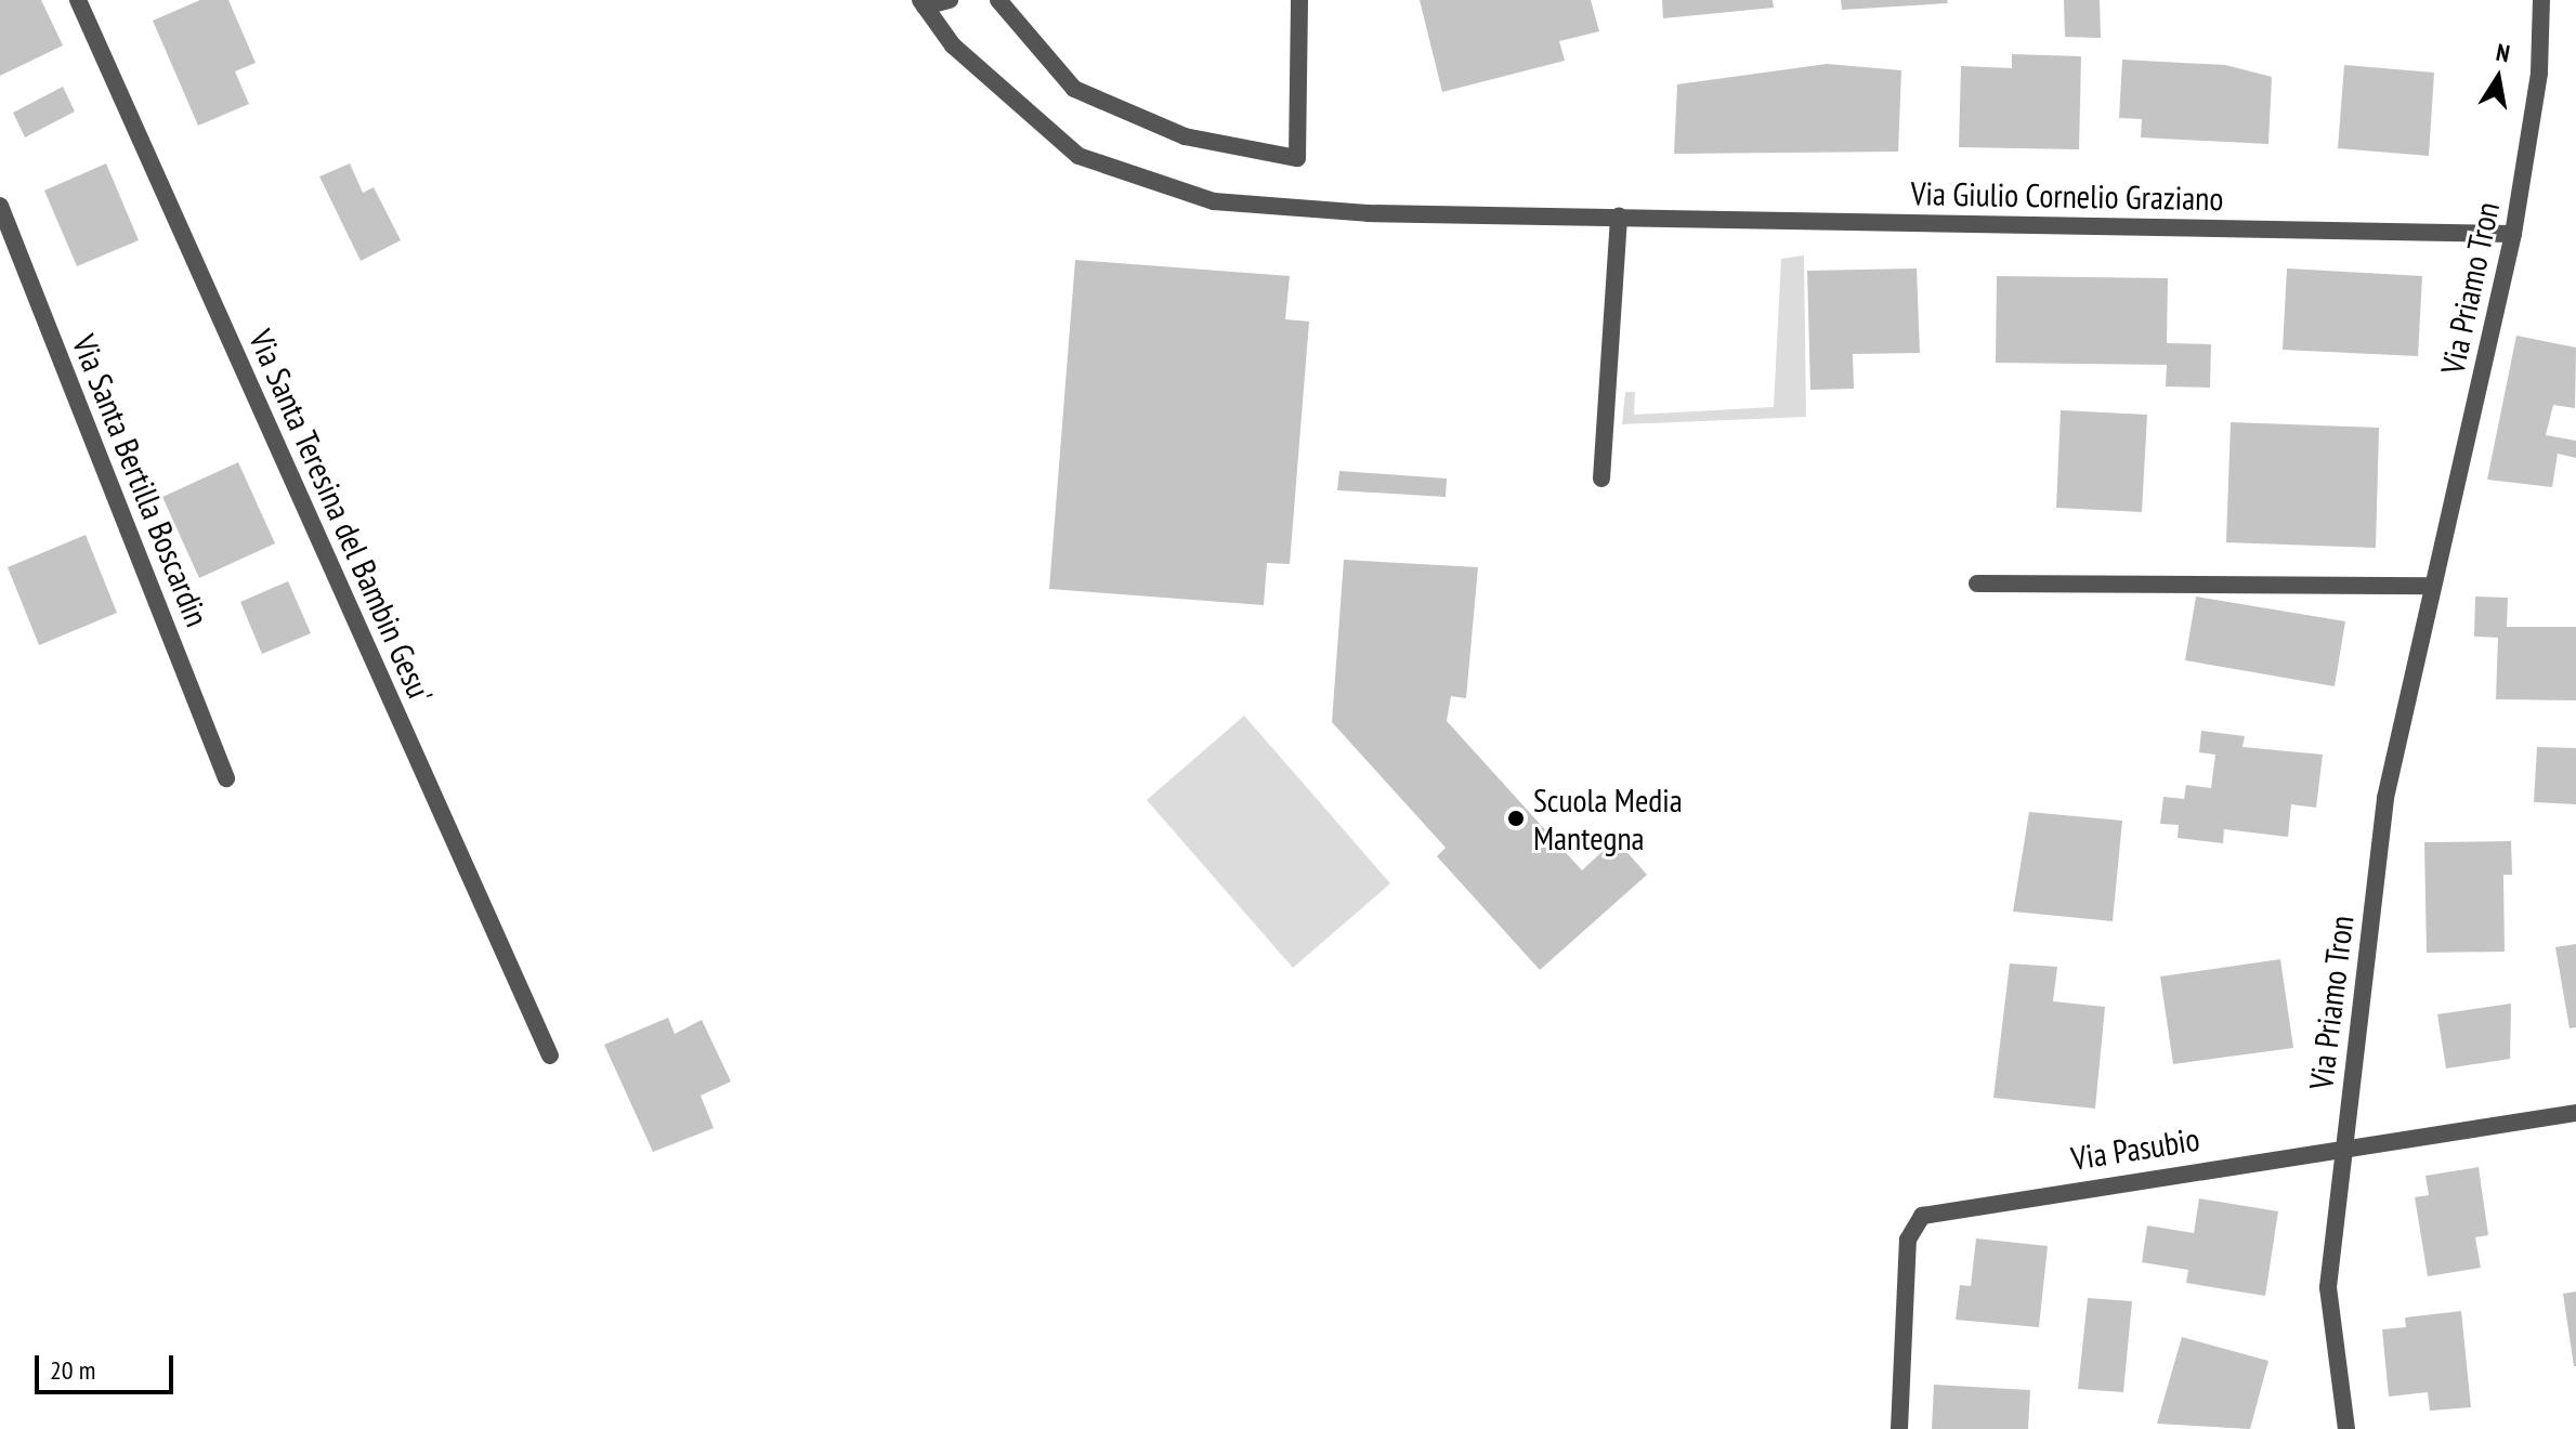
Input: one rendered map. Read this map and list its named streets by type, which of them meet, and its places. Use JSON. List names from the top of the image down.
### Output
{
  "streets": {
    "street": [
      "Via Giulio Cornelio Graziano",
      "Via Priamo Tron",
      "Via Santa Bertilla Boscardin",
      "Via Santa Teresina del Bambin Gesu'",
      "Via Pasubio"
    ]
  },
  "crossings": [
    ["Via Giulio Cornelio Graziano", "Via Priamo Tron"],
    ["Via Priamo Tron", "Via Pasubio"]
  ],
  "places": ["Scuola Media Mantegna"],
  "scale_bar": "20 m",
  "north": "top"
}
